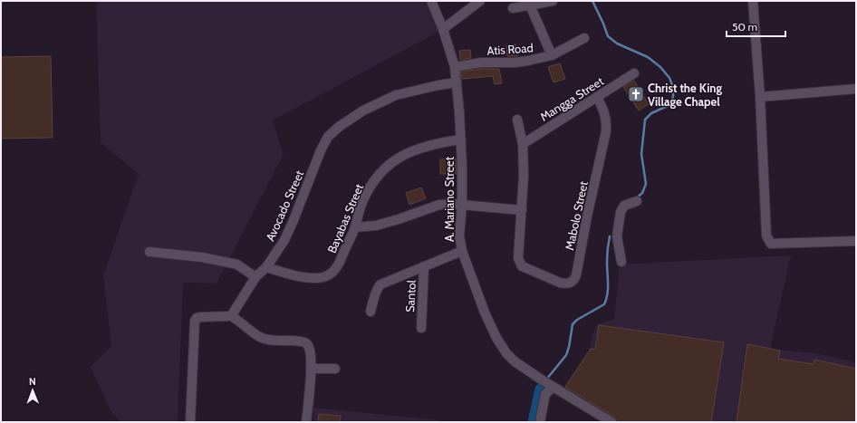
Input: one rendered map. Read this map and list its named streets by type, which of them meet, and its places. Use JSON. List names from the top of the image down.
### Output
{
  "streets": {
    "street": [
      "Atis Road",
      "Mangga Street",
      "A. Mariano Street",
      "Avocado Street",
      "Mabolo Street",
      "Bayabas Street",
      "Santol"
    ]
  },
  "crossings": [
    ["Atis Road", "A. Mariano Street"],
    ["Mangga Street", "Mabolo Street"],
    ["A. Mariano Street", "Avocado Street"],
    ["A. Mariano Street", "Bayabas Street"],
    ["Avocado Street", "Bayabas Street"]
  ],
  "places": {
    "church": ["Christ the King Village Chapel"]
  },
  "scale_bar": "50 m",
  "north": "top"
}
